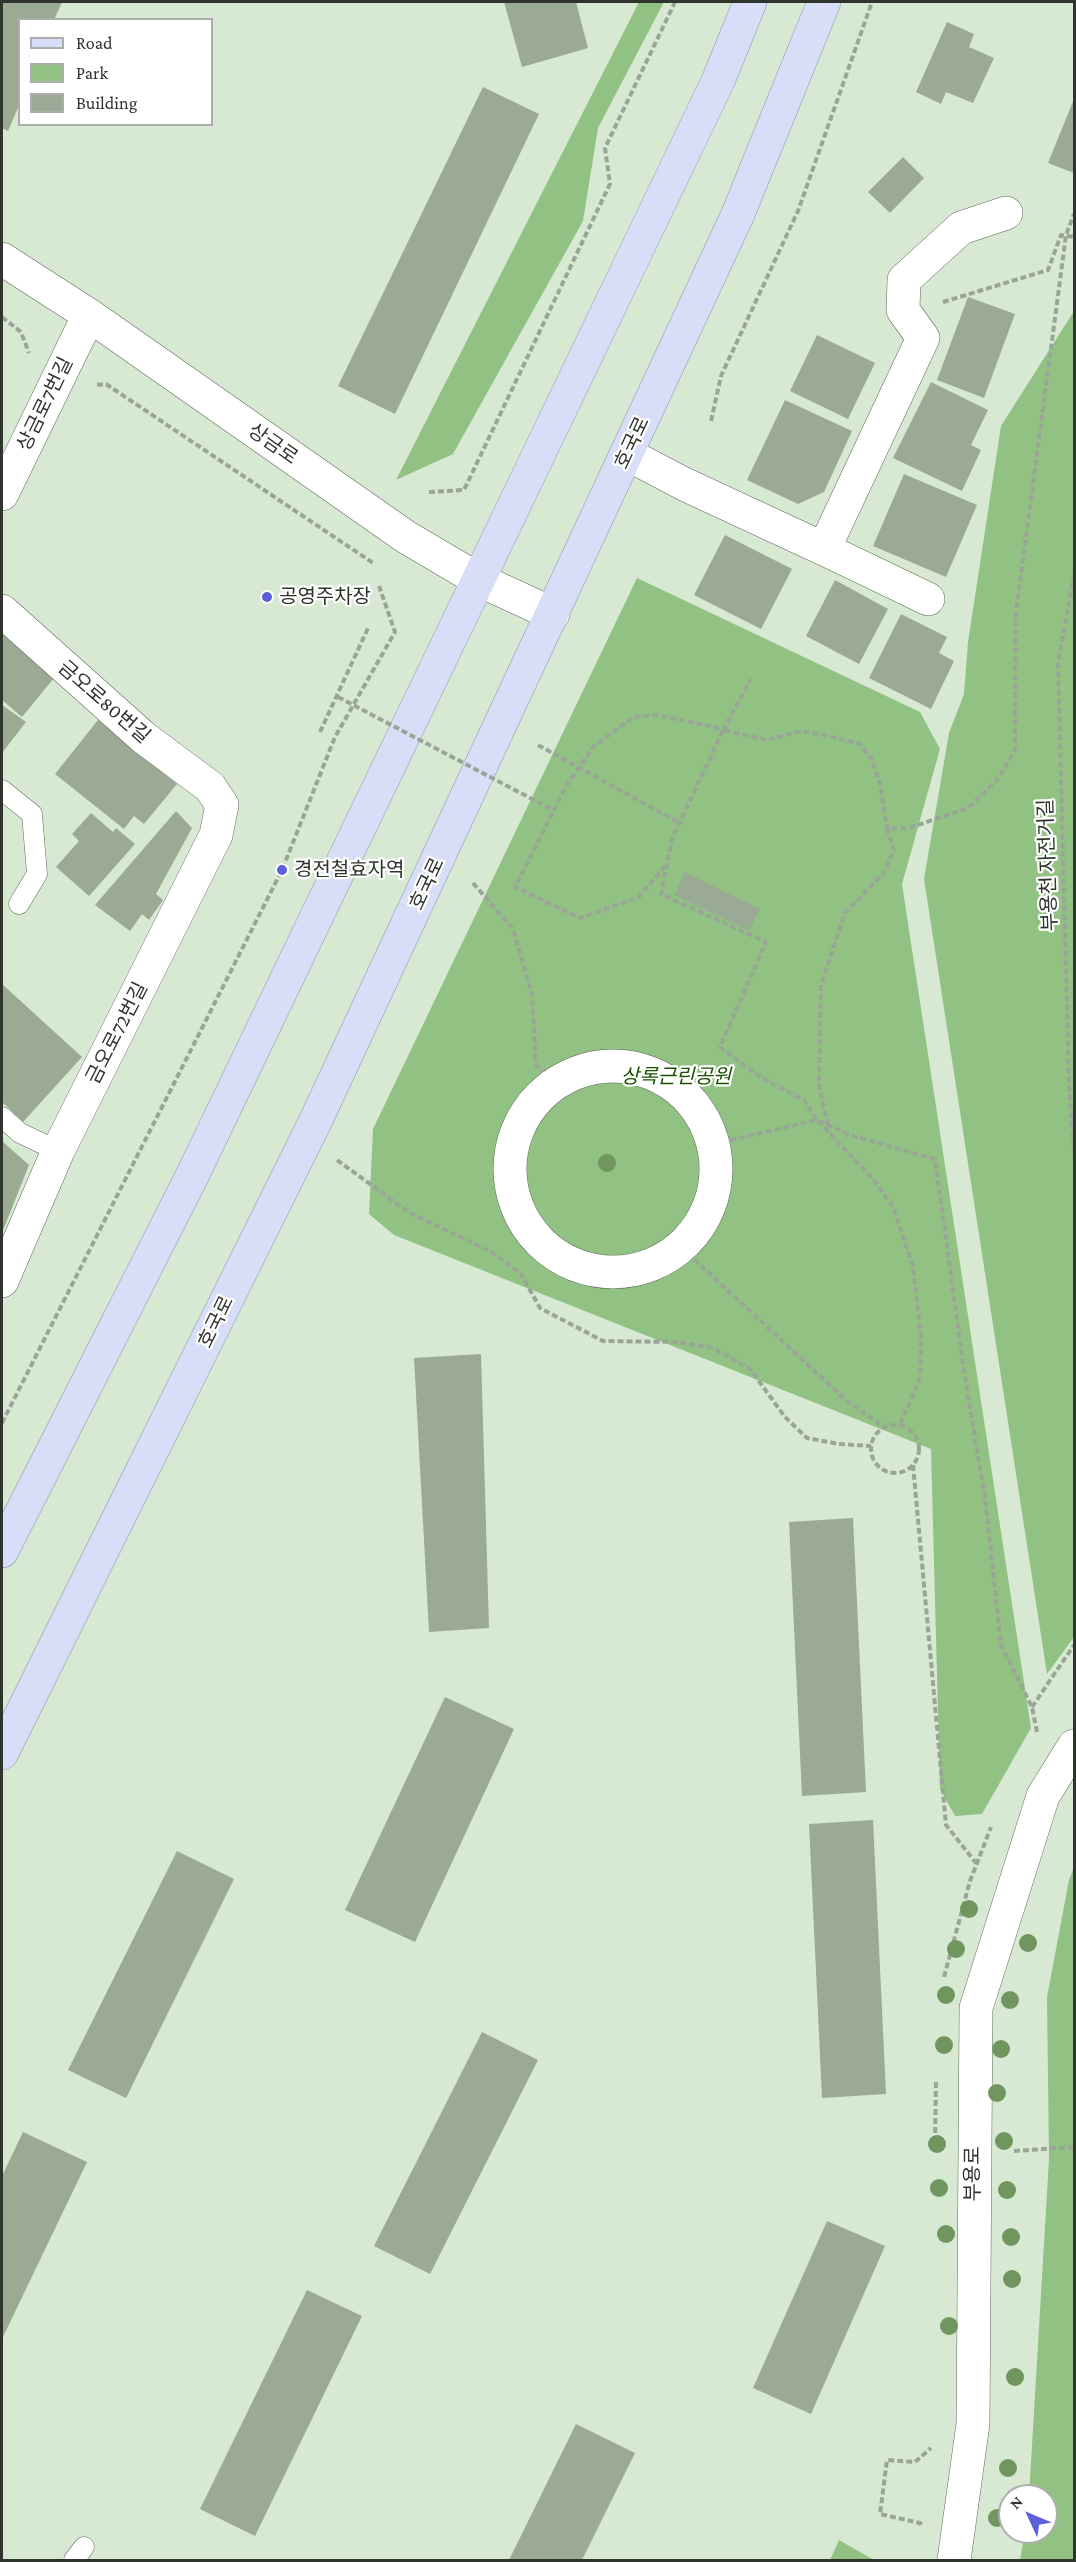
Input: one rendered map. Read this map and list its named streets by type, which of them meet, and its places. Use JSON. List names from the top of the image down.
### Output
{
  "streets": {
    "main road": ["호국로"],
    "street": [
      "상금로7번길",
      "상금로",
      "금오로80번길",
      "금오로72번길",
      "부용로"
    ],
    "path": ["부용천 자전거길"]
  },
  "crossings": [
    ["상금로7번길", "상금로"],
    ["호국로", "상금로"],
    ["금오로80번길", "금오로72번길"]
  ],
  "parks": ["상록근린공원"],
  "places": ["공영주차장", "경전철효자역"],
  "legend": ["Road", "Park", "Building"],
  "north": "top left"
}
